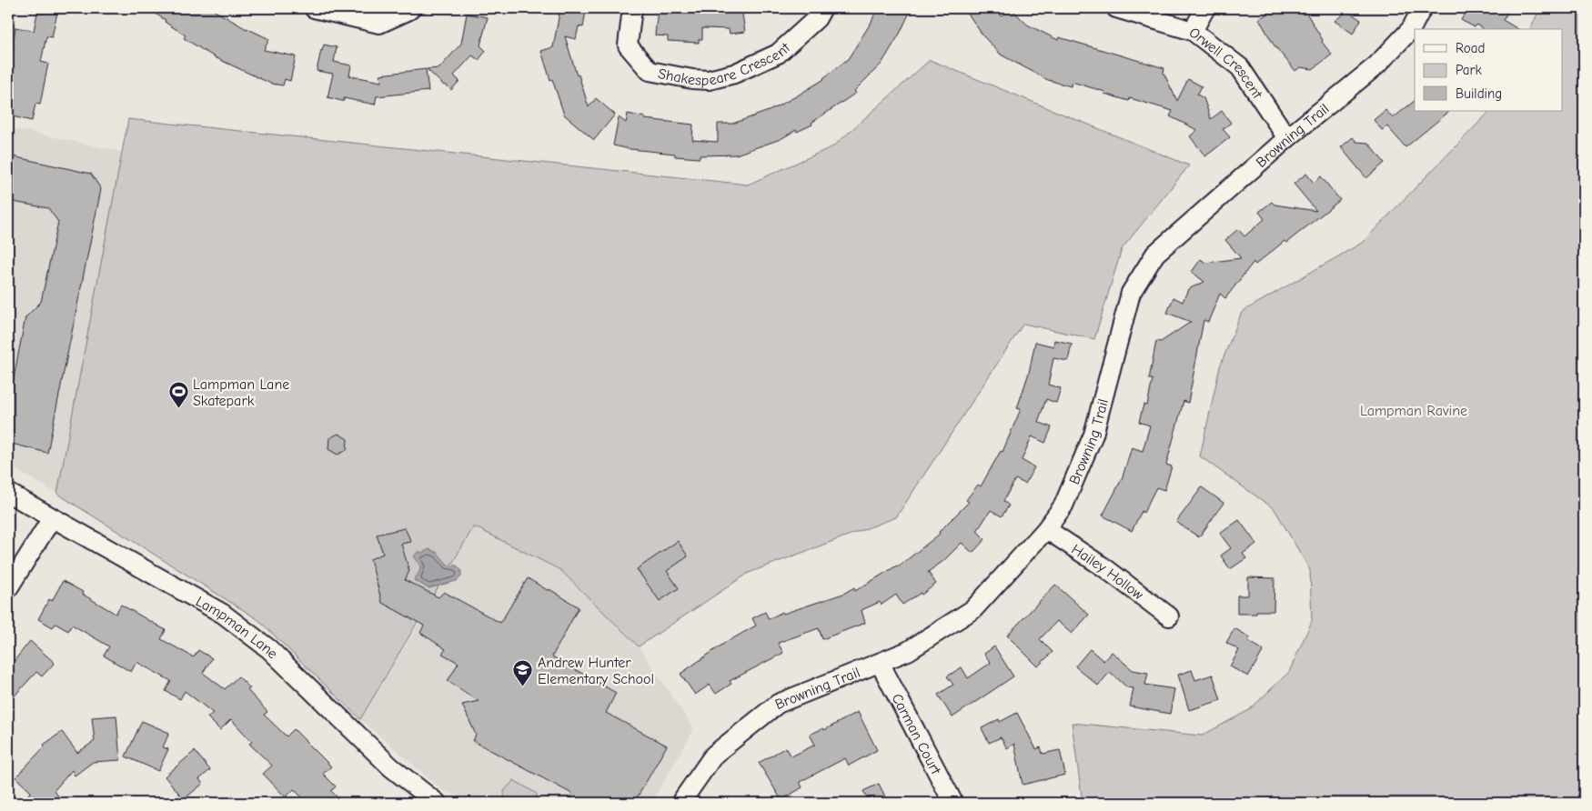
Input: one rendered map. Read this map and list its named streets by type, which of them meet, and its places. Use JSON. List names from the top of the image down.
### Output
{
  "streets": {
    "street": [
      "Shakespeare Crescent",
      "Orwell Crescent",
      "Browning Trail",
      "Hailey Hollow",
      "Lampman Lane",
      "Carman Court"
    ]
  },
  "crossings": [
    ["Orwell Crescent", "Browning Trail"],
    ["Browning Trail", "Hailey Hollow"],
    ["Browning Trail", "Carman Court"]
  ],
  "parks": ["Lampman Ravine"],
  "places": {
    "sports": ["Lampman Lane Skatepark"],
    "school or university": ["Andrew Hunter Elementary School"]
  },
  "legend": ["Road", "Park", "Building"]
}
